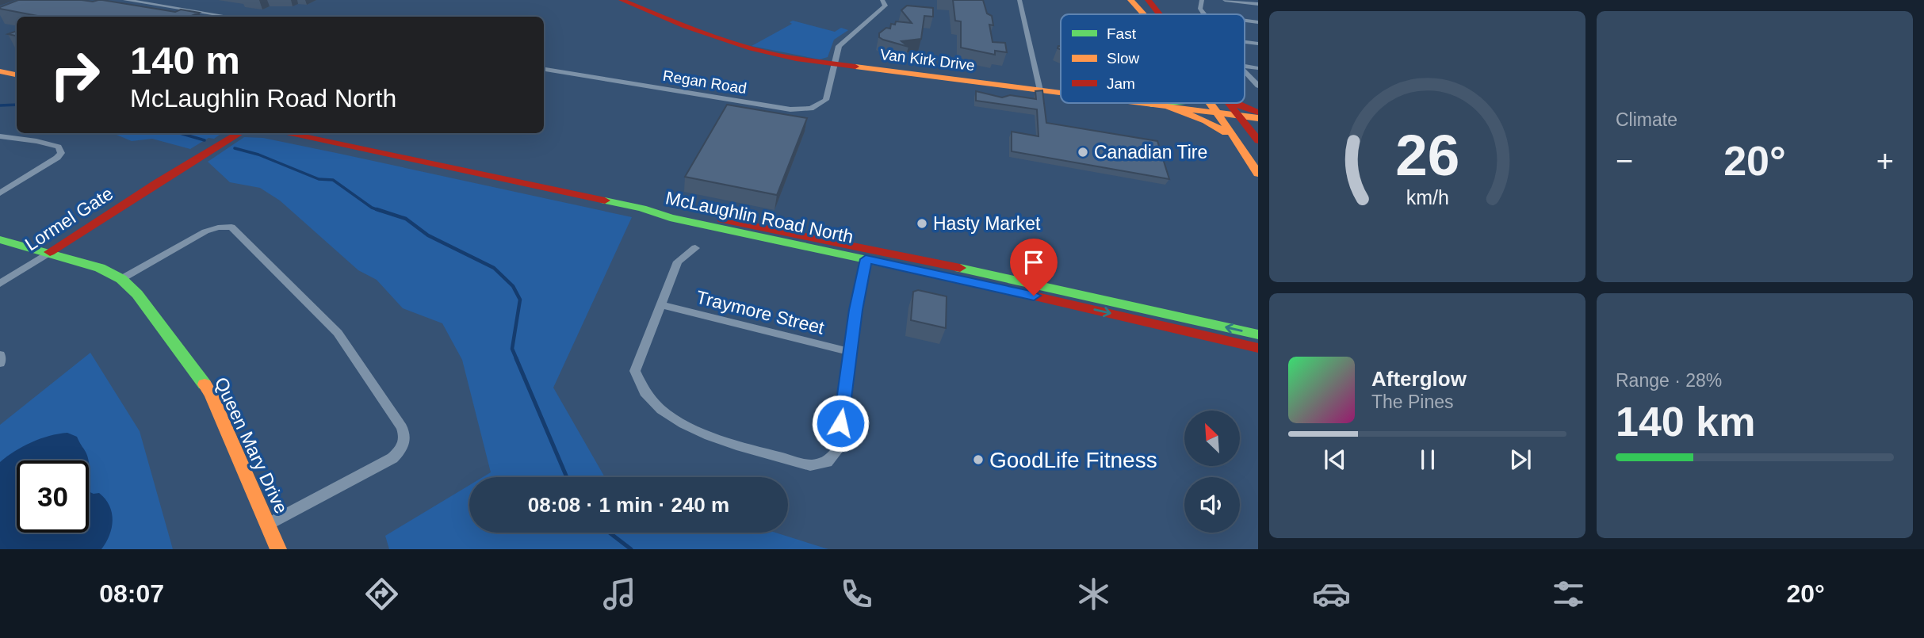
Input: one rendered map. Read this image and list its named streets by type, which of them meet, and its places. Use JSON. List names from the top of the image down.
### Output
{
  "streets": {
    "main road": [
      "Van Kirk Drive",
      "McLaughlin Road North",
      "Lormel Gate",
      "Queen Mary Drive"
    ],
    "street": ["Regan Road", "Traymore Street"]
  },
  "crossings": [
    ["Van Kirk Drive", "Regan Road"],
    ["Lormel Gate", "Queen Mary Drive"]
  ],
  "places": ["Canadian Tire", "Hasty Market", "GoodLife Fitness"],
  "legend": ["Fast", "Slow", "Jam"],
  "north": "top left",
  "page": {
    "tile": [
      "Climate",
      ["Range · 28%", "140 km"]
    ],
    "turn": ["140 m", "McLaughlin Road North"],
    "heat": ["−", "20°", "+"],
    "song": ["Afterglow", "The Pines"],
    "limit": "30",
    "trip": "08:08 · 1 min · 240 m",
    "tabs": ["08:07", "20°"],
    "gauge": ["26", "km/h"]
  }
}
